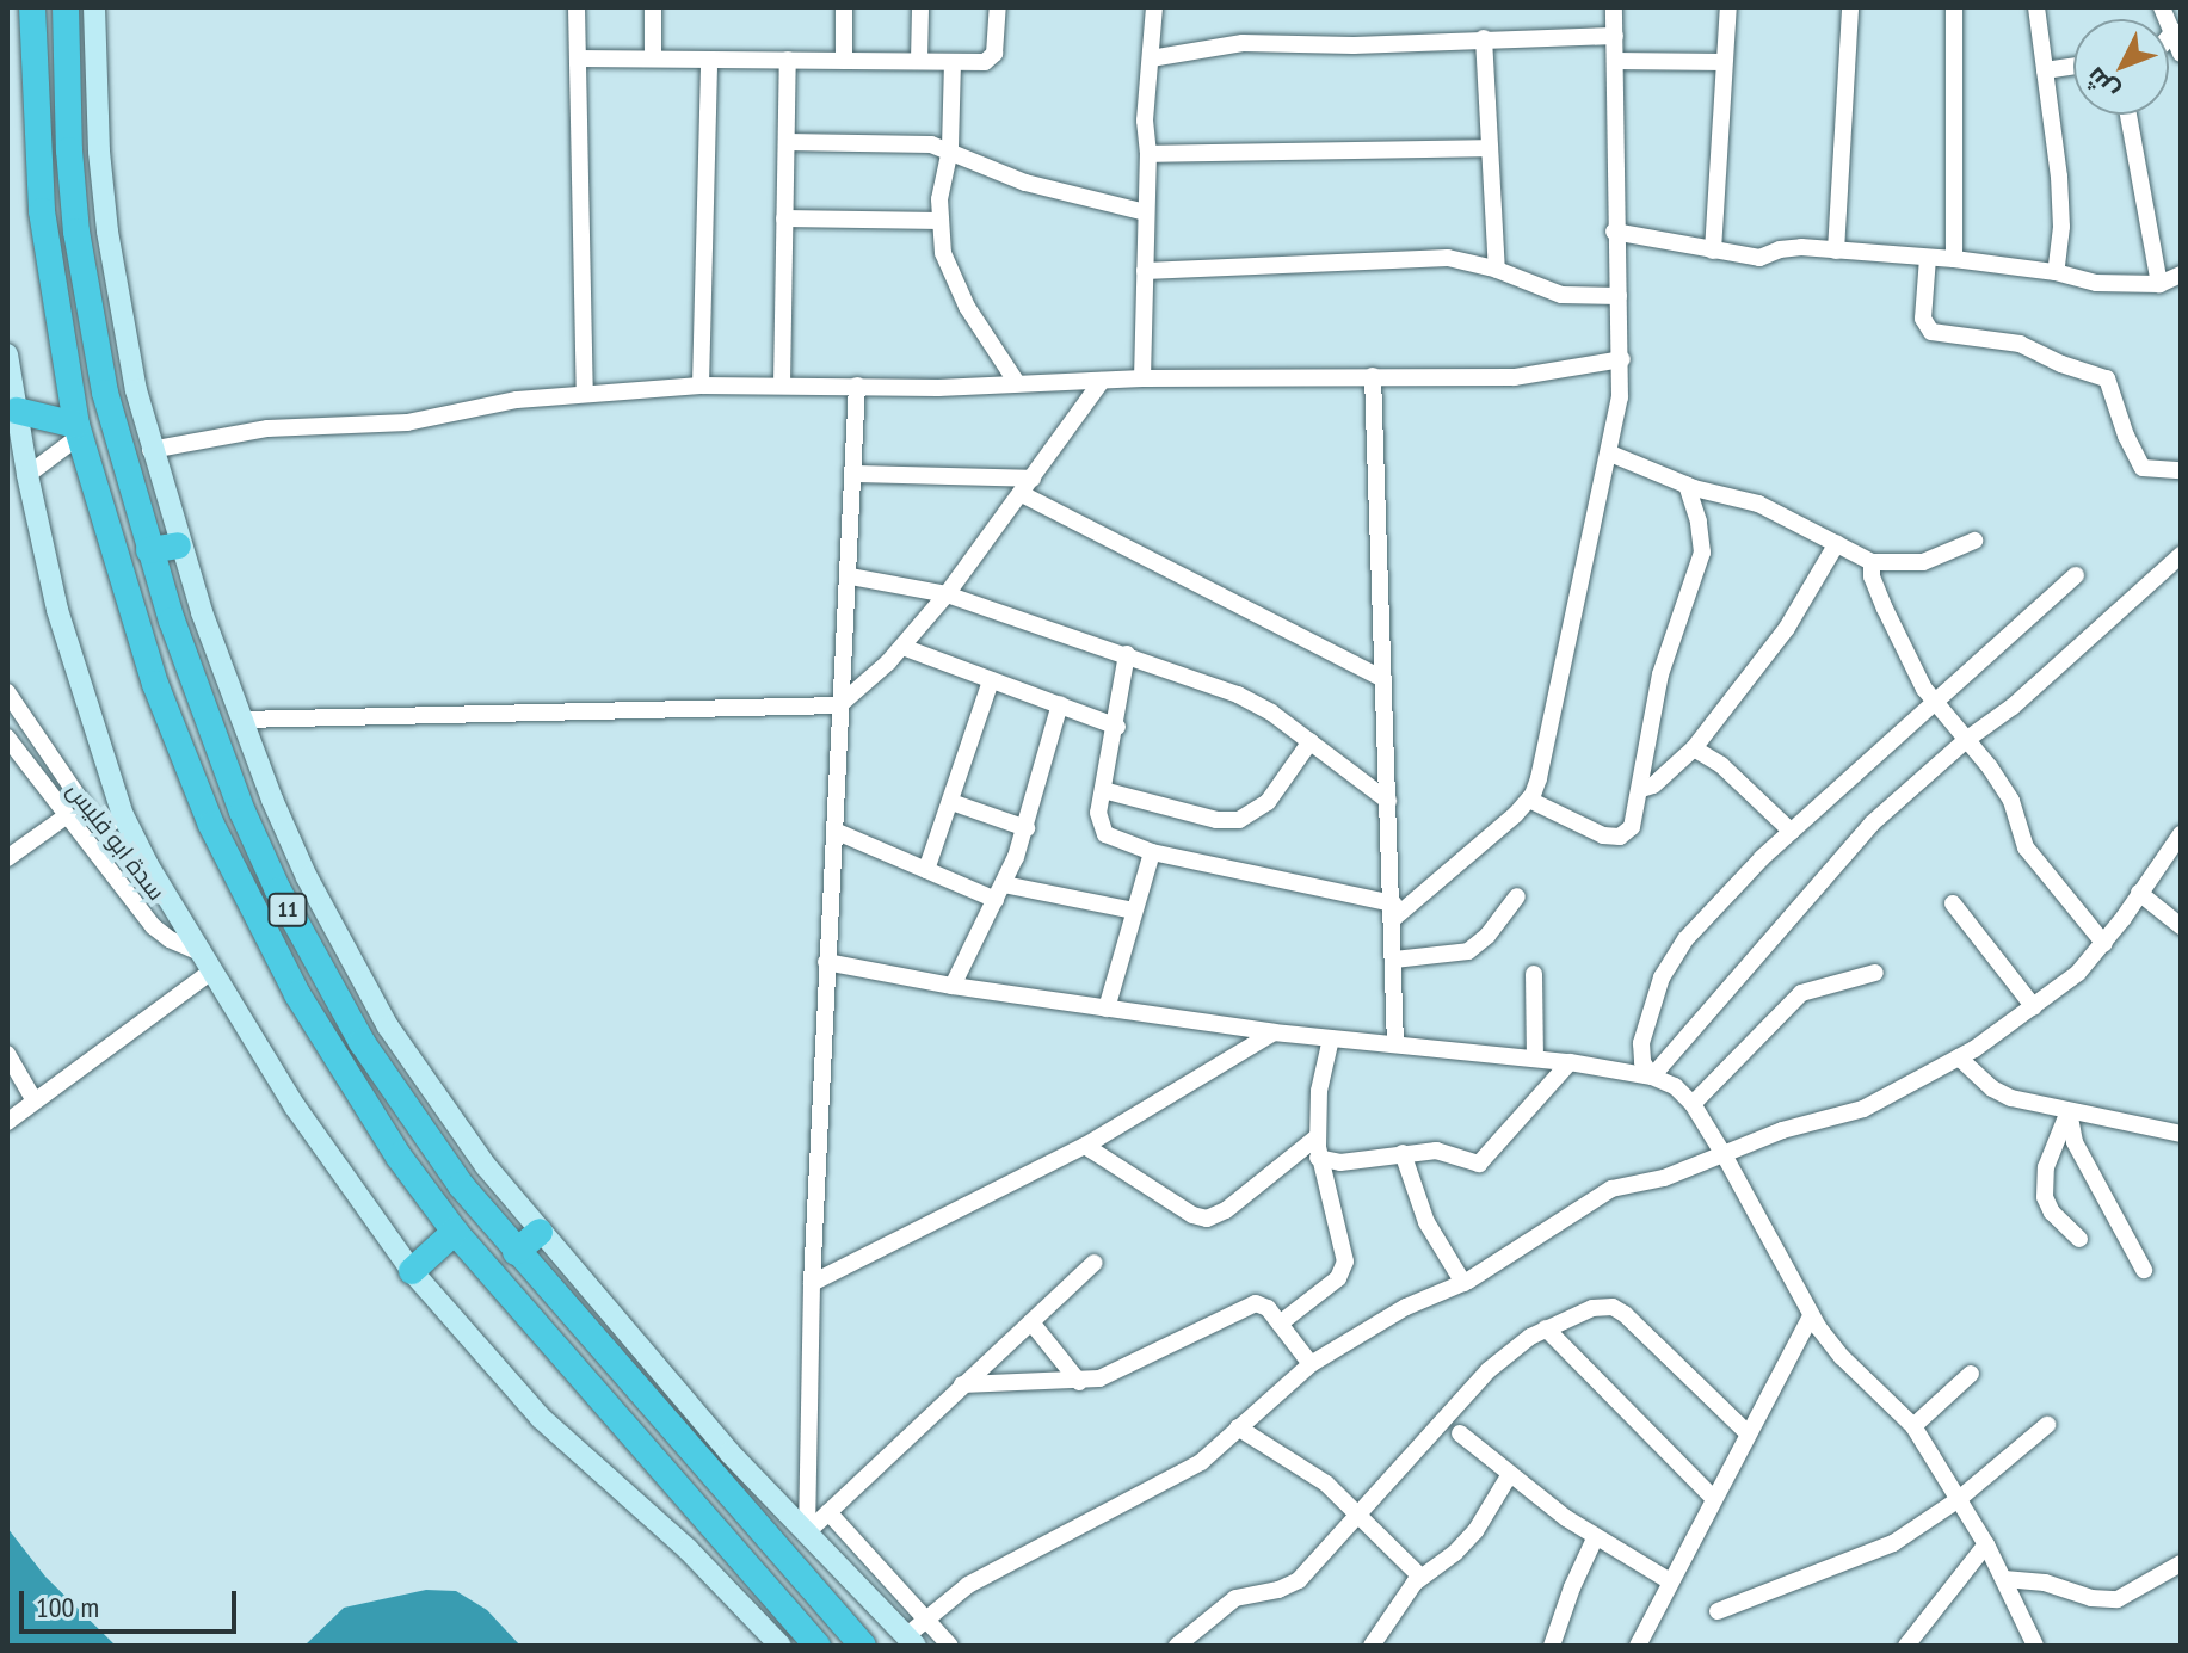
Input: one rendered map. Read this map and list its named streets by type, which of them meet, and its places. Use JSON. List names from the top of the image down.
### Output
{
  "streets": {
    "highway": ["11"],
    "street": ["سدة ابو فليس"]
  },
  "scale_bar": "100 m",
  "north": "bottom left"
}
